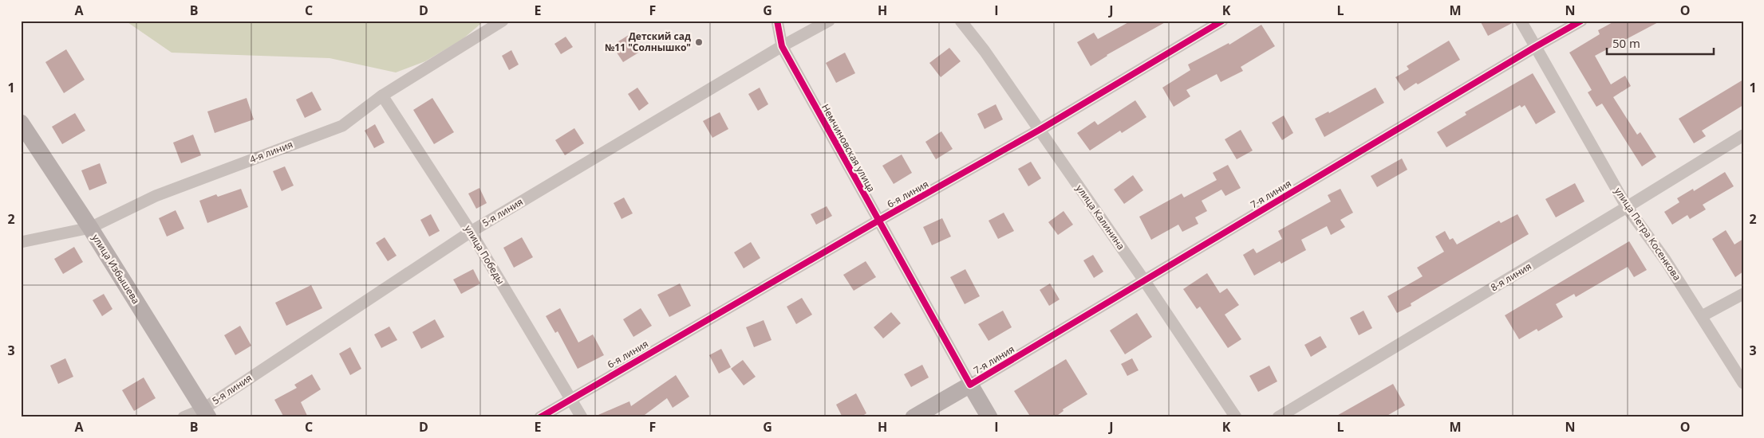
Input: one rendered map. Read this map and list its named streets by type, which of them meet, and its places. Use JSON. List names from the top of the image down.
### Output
{
  "streets": {
    "main road": ["Немчиновская улица", "7-я линия", "улица Избышева"],
    "street": [
      "4-я линия",
      "6-я линия",
      "5-я линия",
      "улица Калинина",
      "улица Петра Косенкова",
      "улица Победы",
      "8-я линия"
    ]
  },
  "crossings": [
    ["Немчиновская улица", "6-я линия"],
    ["Немчиновская улица", "7-я линия"],
    ["Немчиновская улица", "5-я линия"],
    ["4-я линия", "улица Победы"],
    ["4-я линия", "улица Избышева"],
    ["6-я линия", "улица Калинина"],
    ["6-я линия", "улица Победы"],
    ["7-я линия", "улица Калинина"],
    ["7-я линия", "улица Петра Косенкова"],
    ["5-я линия", "улица Победы"],
    ["5-я линия", "улица Избышева"],
    ["улица Петра Косенкова", "8-я линия"]
  ],
  "places": ["Детский сад №11 \"Солнышко\""],
  "scale_bar": "50 m",
  "grid": {
    "columns": [
      "A",
      "B",
      "C",
      "D",
      "E",
      "F",
      "G",
      "H",
      "I",
      "J",
      "K",
      "L",
      "M",
      "N",
      "O"
    ],
    "rows": ["1", "2", "3"]
  }
}
